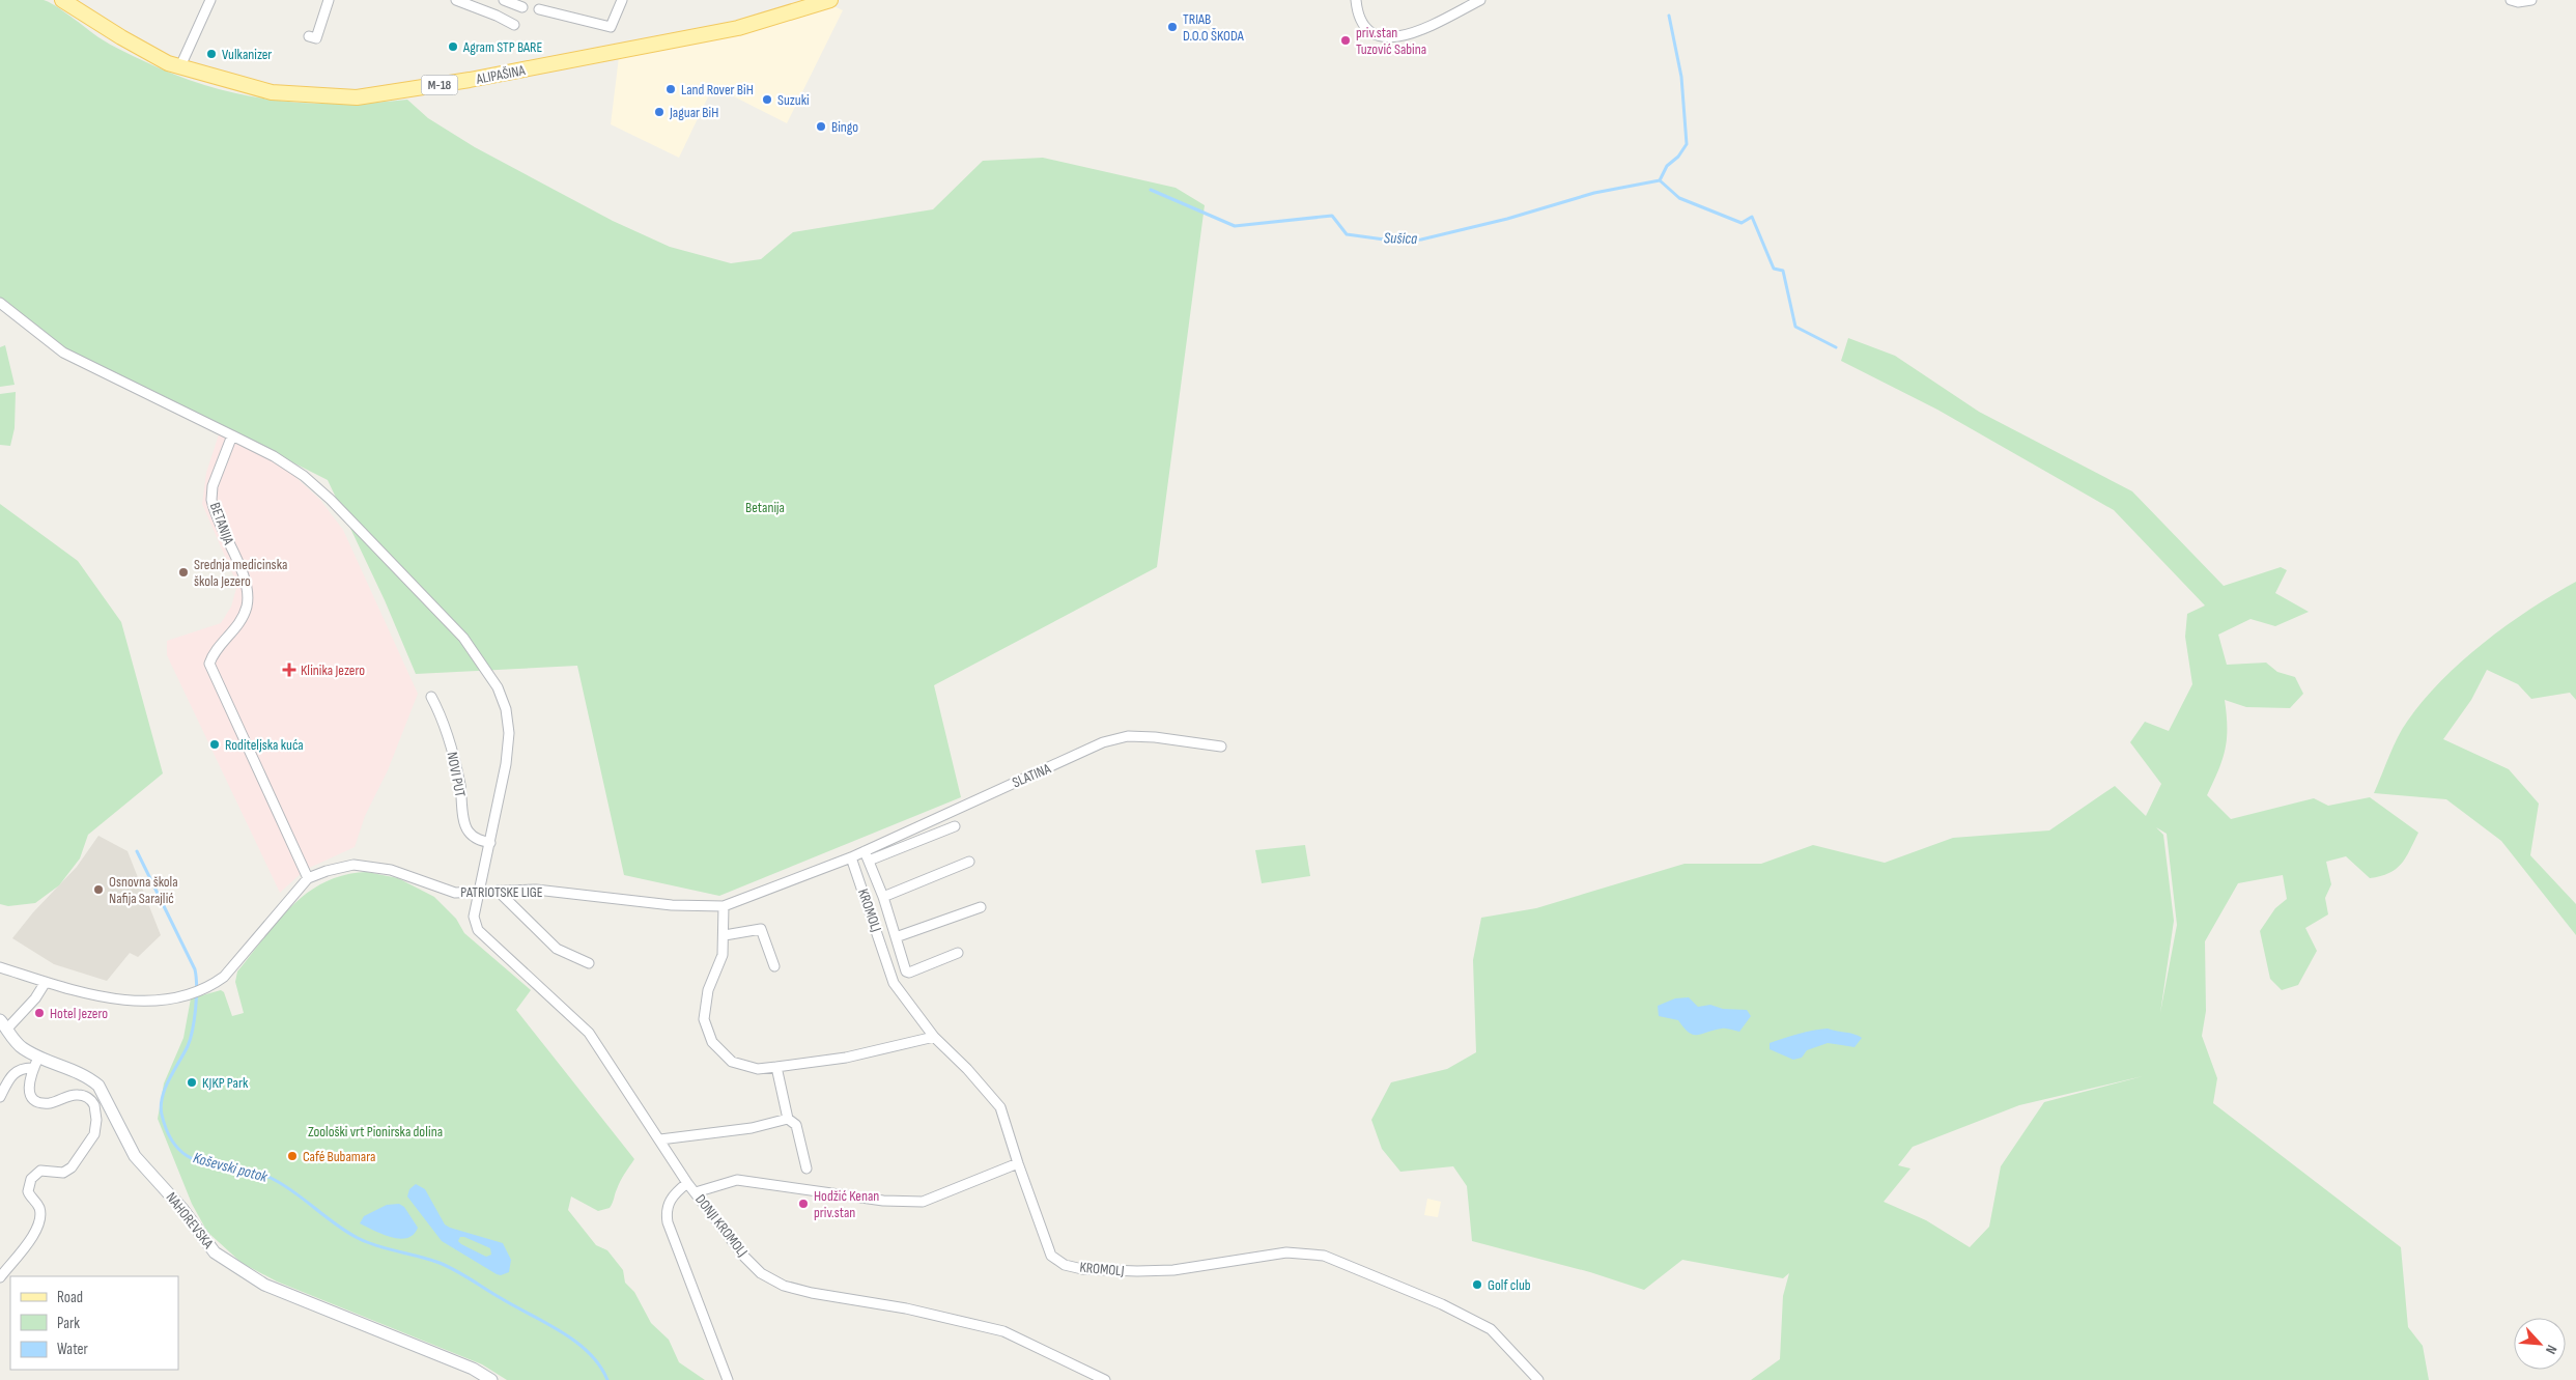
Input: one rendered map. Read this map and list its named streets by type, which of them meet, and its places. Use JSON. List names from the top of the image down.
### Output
{
  "streets": {
    "main road": ["ALIPAŠINA", "M-18"],
    "street": [
      "BETANIJA",
      "NOVI PUT",
      "SLATINA",
      "PATRIOTSKE LIGE",
      "KROMOLJ",
      "NAHOREVSKA",
      "DONJI KROMOLJ"
    ]
  },
  "crossings": [
    ["BETANIJA", "PATRIOTSKE LIGE"],
    ["BETANIJA", "DONJI KROMOLJ"],
    ["NOVI PUT", "DONJI KROMOLJ"],
    ["SLATINA", "PATRIOTSKE LIGE"],
    ["SLATINA", "KROMOLJ"],
    ["PATRIOTSKE LIGE", "KROMOLJ"],
    ["PATRIOTSKE LIGE", "DONJI KROMOLJ"]
  ],
  "water": ["Sušica", "Koševski potok"],
  "parks": ["Betanija", "Zoološki vrt Pionirska dolina"],
  "places": {
    "other": [
      "TRIAB D.O.O ŠKODA",
      "priv.stan Tuzović Sabina",
      "Agram STP BARE",
      "Vulkanizer",
      "Land Rover BiH",
      "Suzuki",
      "Jaguar BiH",
      "Bingo",
      "Srednja medicinska škola Jezero",
      "Roditeljska kuća",
      "Osnovna škola Nafija Sarajlić",
      "Hotel Jezero",
      "KJKP Park",
      "Café Bubamara",
      "Hodžić Kenan priv.stan",
      "Golf club"
    ],
    "health": ["Klinika Jezero"]
  },
  "legend": ["Road", "Park", "Water"],
  "north": "bottom right"
}
